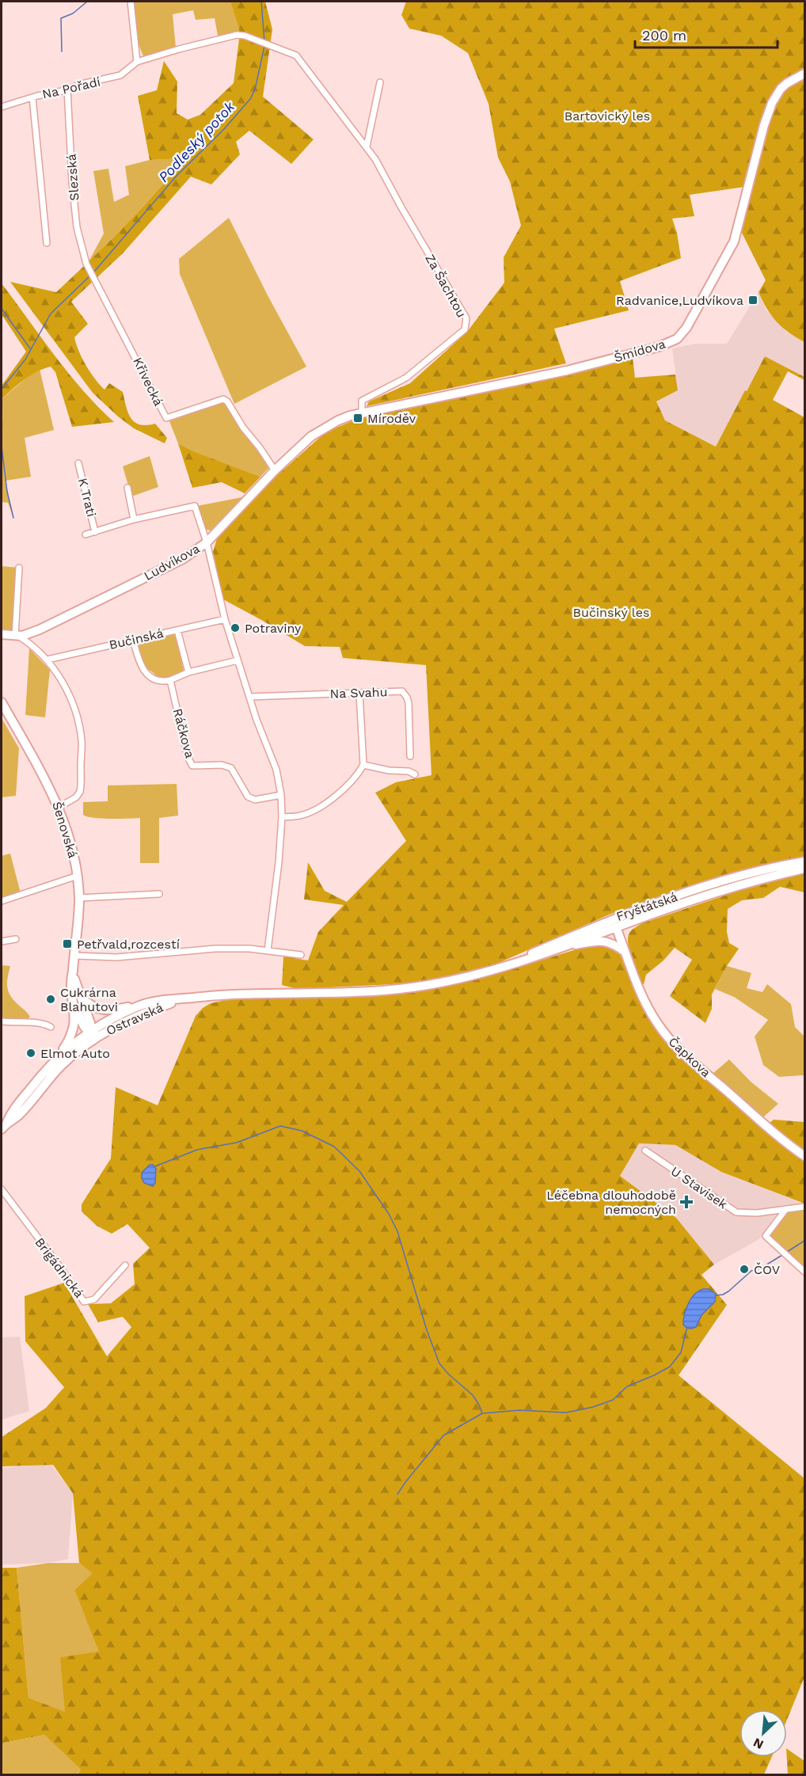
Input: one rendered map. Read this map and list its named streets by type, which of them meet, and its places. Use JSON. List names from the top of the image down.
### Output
{
  "streets": {
    "main road": [
      "Šmídova",
      "Ludvíkova",
      "Šenovská",
      "Fryštátská",
      "Ostravská",
      "Čapkova"
    ],
    "street": [
      "Na Pořadí",
      "Slezská",
      "Za Šachtou",
      "Křivecká",
      "K Trati",
      "Bučinská",
      "Na Svahu",
      "Ráčkova",
      "U Stavisek",
      "Brigádnická"
    ]
  },
  "crossings": [
    ["Na Pořadí", "Slezská"],
    ["Na Pořadí", "Za Šachtou"],
    ["Slezská", "Křivecká"],
    ["Za Šachtou", "Šmídova"],
    ["Za Šachtou", "Ludvíkova"],
    ["Šmídova", "Ludvíkova"],
    ["Křivecká", "Ludvíkova"],
    ["K Trati", "Ludvíkova"],
    ["Šenovská", "Ostravská"],
    ["Fryštátská", "Ostravská"],
    ["Fryštátská", "Čapkova"]
  ],
  "water": ["Podleský potok"],
  "parks": ["Bartovický les", "Bučinský les"],
  "places": {
    "transit": ["Radvanice,Ludvíkova", "Míroděv", "Petřvald,rozcestí"],
    "other": [
      "Potraviny",
      "Cukrárna Blahutovi",
      "Elmot Auto",
      "ČOV"
    ],
    "health": ["Léčebna dlouhodobě nemocných"]
  },
  "scale_bar": "200 m",
  "north": "bottom left"
}
